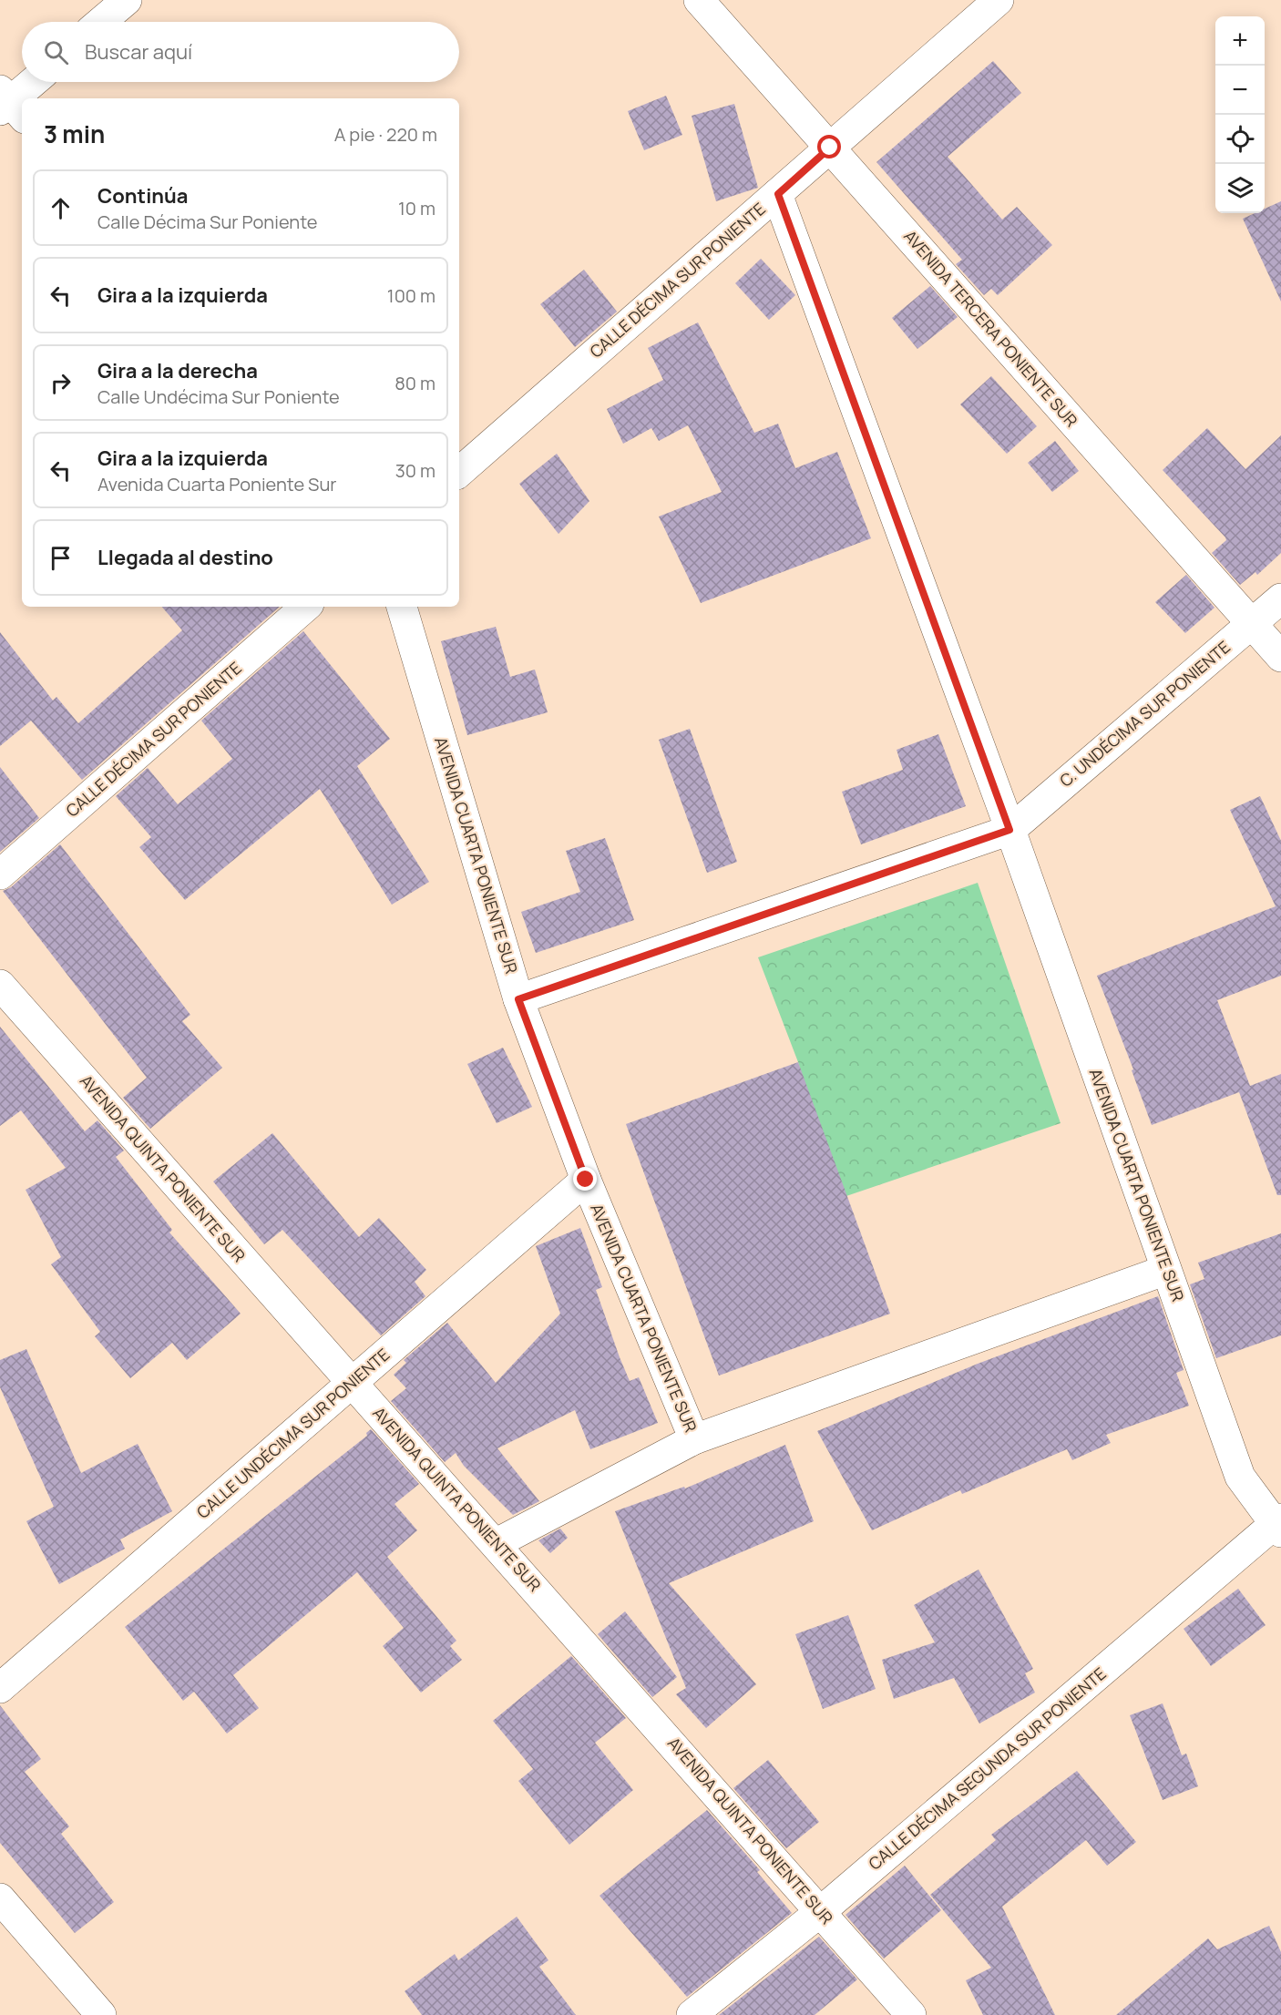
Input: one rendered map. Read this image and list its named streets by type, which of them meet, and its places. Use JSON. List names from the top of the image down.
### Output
{
  "streets": {
    "street": [
      "CALLE DÉCIMA SUR PONIENTE",
      "AVENIDA TERCERA PONIENTE SUR",
      "C. UNDÉCIMA SUR PONIENTE",
      "AVENIDA CUARTA PONIENTE SUR",
      "AVENIDA QUINTA PONIENTE SUR",
      "CALLE UNDÉCIMA SUR PONIENTE",
      "CALLE DÉCIMA SEGUNDA SUR PONIENTE"
    ]
  },
  "crossings": [
    ["CALLE DÉCIMA SUR PONIENTE", "AVENIDA TERCERA PONIENTE SUR"],
    ["CALLE DÉCIMA SUR PONIENTE", "AVENIDA CUARTA PONIENTE SUR"],
    ["AVENIDA TERCERA PONIENTE SUR", "C. UNDÉCIMA SUR PONIENTE"],
    ["C. UNDÉCIMA SUR PONIENTE", "AVENIDA CUARTA PONIENTE SUR"],
    ["AVENIDA CUARTA PONIENTE SUR", "CALLE UNDÉCIMA SUR PONIENTE"],
    ["AVENIDA CUARTA PONIENTE SUR", "CALLE DÉCIMA SEGUNDA SUR PONIENTE"],
    ["AVENIDA QUINTA PONIENTE SUR", "CALLE UNDÉCIMA SUR PONIENTE"],
    ["AVENIDA QUINTA PONIENTE SUR", "CALLE DÉCIMA SEGUNDA SUR PONIENTE"]
  ],
  "page": {
    "map_buttons": ["+", "−"],
    "search": "Buscar aquí",
    "heading": ["3 min", "A pie · 220 m"],
    "list": [
      ["Continúa", "Calle Décima Sur Poniente", "10 m"],
      ["Gira a la izquierda", "100 m"],
      ["Gira a la derecha", "Calle Undécima Sur Poniente", "80 m"],
      ["Gira a la izquierda", "Avenida Cuarta Poniente Sur", "30 m"],
      "Llegada al destino"
    ]
  }
}
